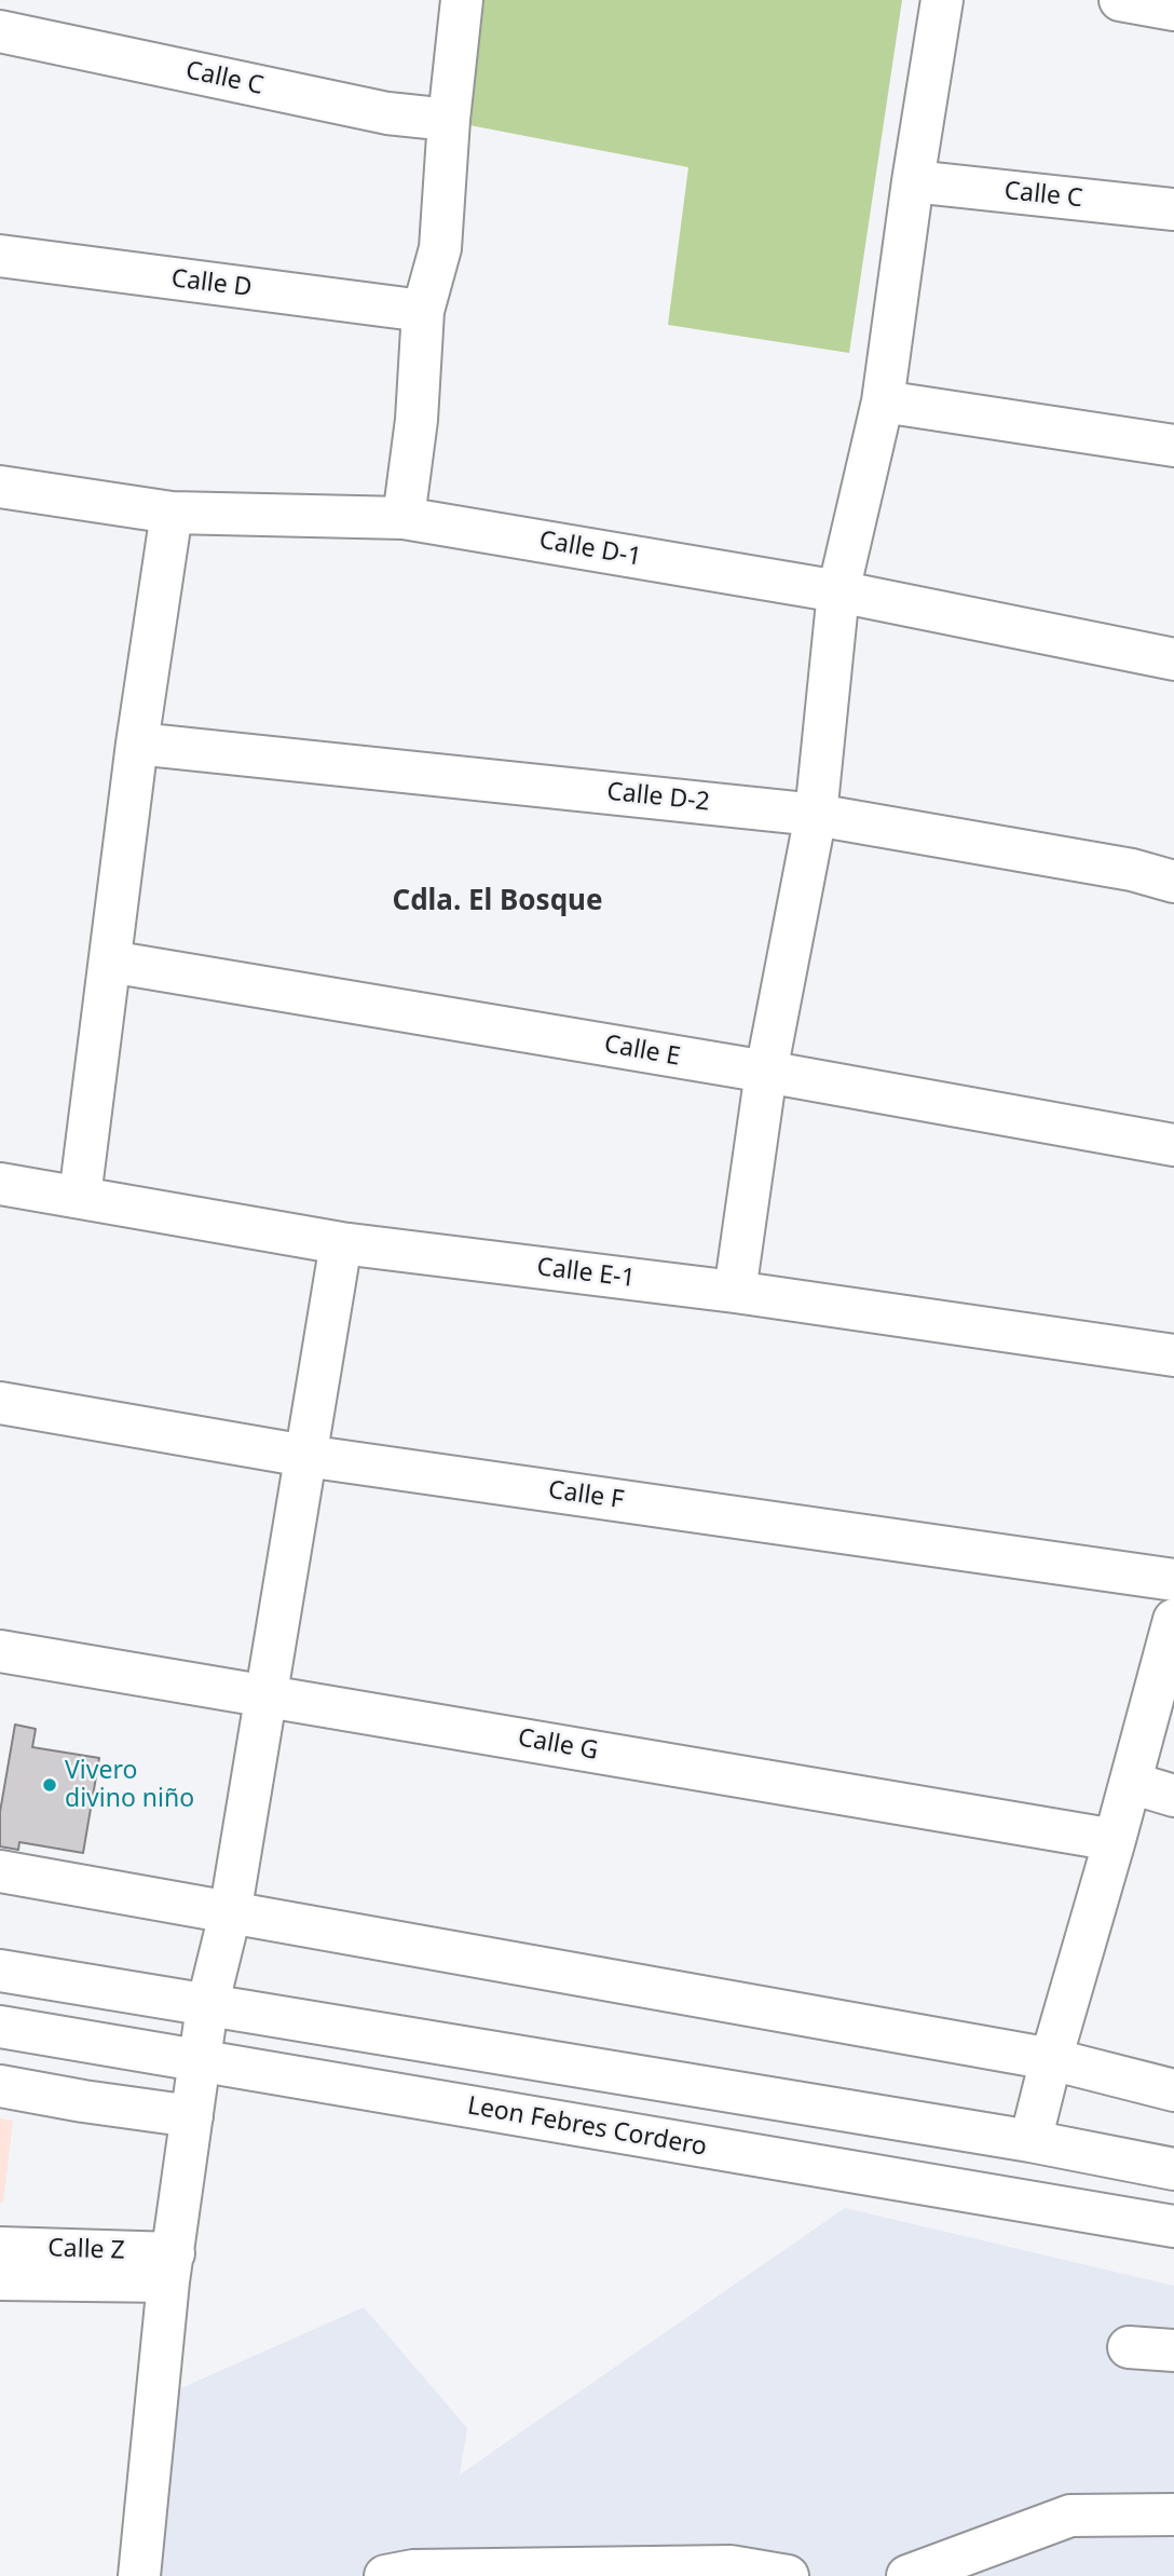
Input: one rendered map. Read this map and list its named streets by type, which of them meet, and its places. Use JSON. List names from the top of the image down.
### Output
{
  "streets": {
    "street": [
      "Calle C",
      "Calle D",
      "Calle D-1",
      "Calle D-2",
      "Calle E",
      "Calle E-1",
      "Calle F",
      "Calle G",
      "Leon Febres Cordero",
      "Calle Z"
    ]
  },
  "districts": ["Cdla. El Bosque"],
  "places": ["Vivero divino niño"]
}
